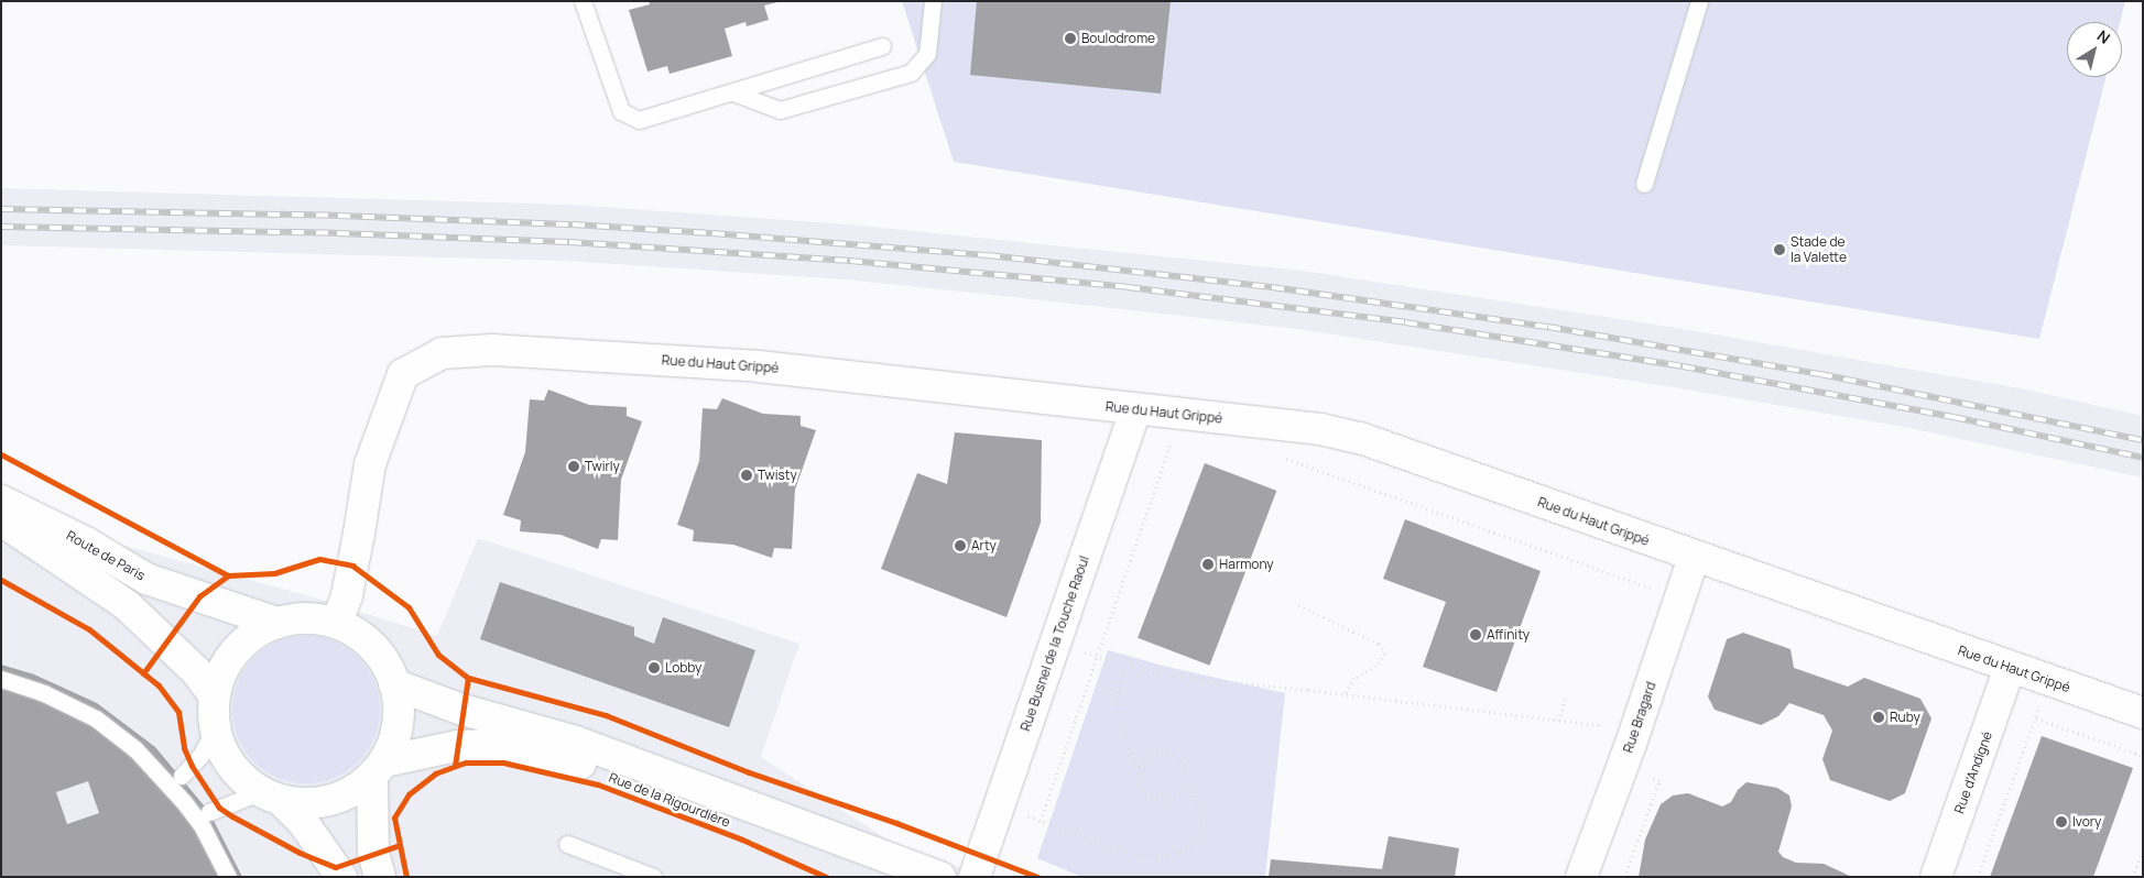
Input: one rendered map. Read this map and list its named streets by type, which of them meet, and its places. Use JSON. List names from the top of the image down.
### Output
{
  "streets": {
    "street": [
      "Rue du Haut Grippé",
      "Route de Paris",
      "Rue Busnel de la Touche Raoul",
      "Rue Bragard",
      "Rue d'Andigné",
      "Rue de la Rigourdière"
    ]
  },
  "crossings": [
    ["Rue du Haut Grippé", "Route de Paris"],
    ["Rue du Haut Grippé", "Rue Busnel de la Touche Raoul"],
    ["Rue du Haut Grippé", "Rue Bragard"],
    ["Rue du Haut Grippé", "Rue d'Andigné"],
    ["Rue du Haut Grippé", "Rue de la Rigourdière"],
    ["Route de Paris", "Rue de la Rigourdière"]
  ],
  "places": [
    "Boulodrome",
    "Stade de la Valette",
    "Twirly",
    "Twisty",
    "Arty",
    "Harmony",
    "Affinity",
    "Lobby",
    "Ruby",
    "Ivory"
  ],
  "north": "top right"
}
